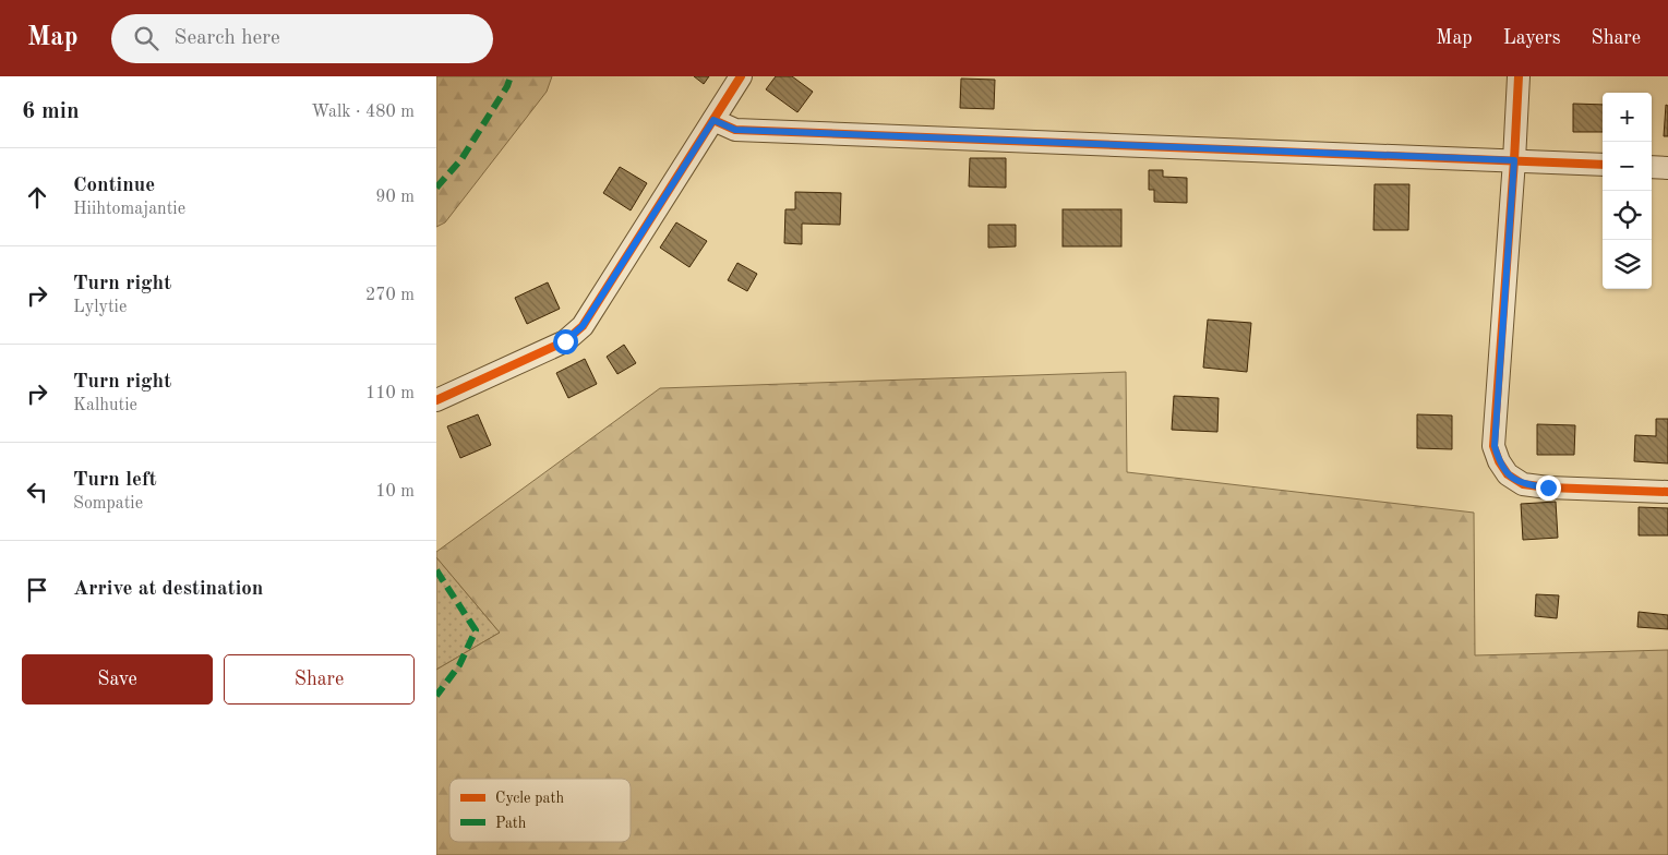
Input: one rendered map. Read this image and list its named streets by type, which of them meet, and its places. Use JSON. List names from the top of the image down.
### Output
{
  "legend": ["Cycle path", "Path"],
  "page": {
    "header": "Map",
    "search": "Search here",
    "nav": ["Map", "Layers", "Share"],
    "heading": ["6 min", "Walk · 480 m"],
    "map_buttons": ["+", "−"],
    "list": [
      ["Continue", "Hiihtomajantie", "90 m"],
      ["Turn right", "Lylytie", "270 m"],
      ["Turn right", "Kalhutie", "110 m"],
      ["Turn left", "Sompatie", "10 m"],
      "Arrive at destination"
    ],
    "buttons": ["Save", "Share"]
  }
}
